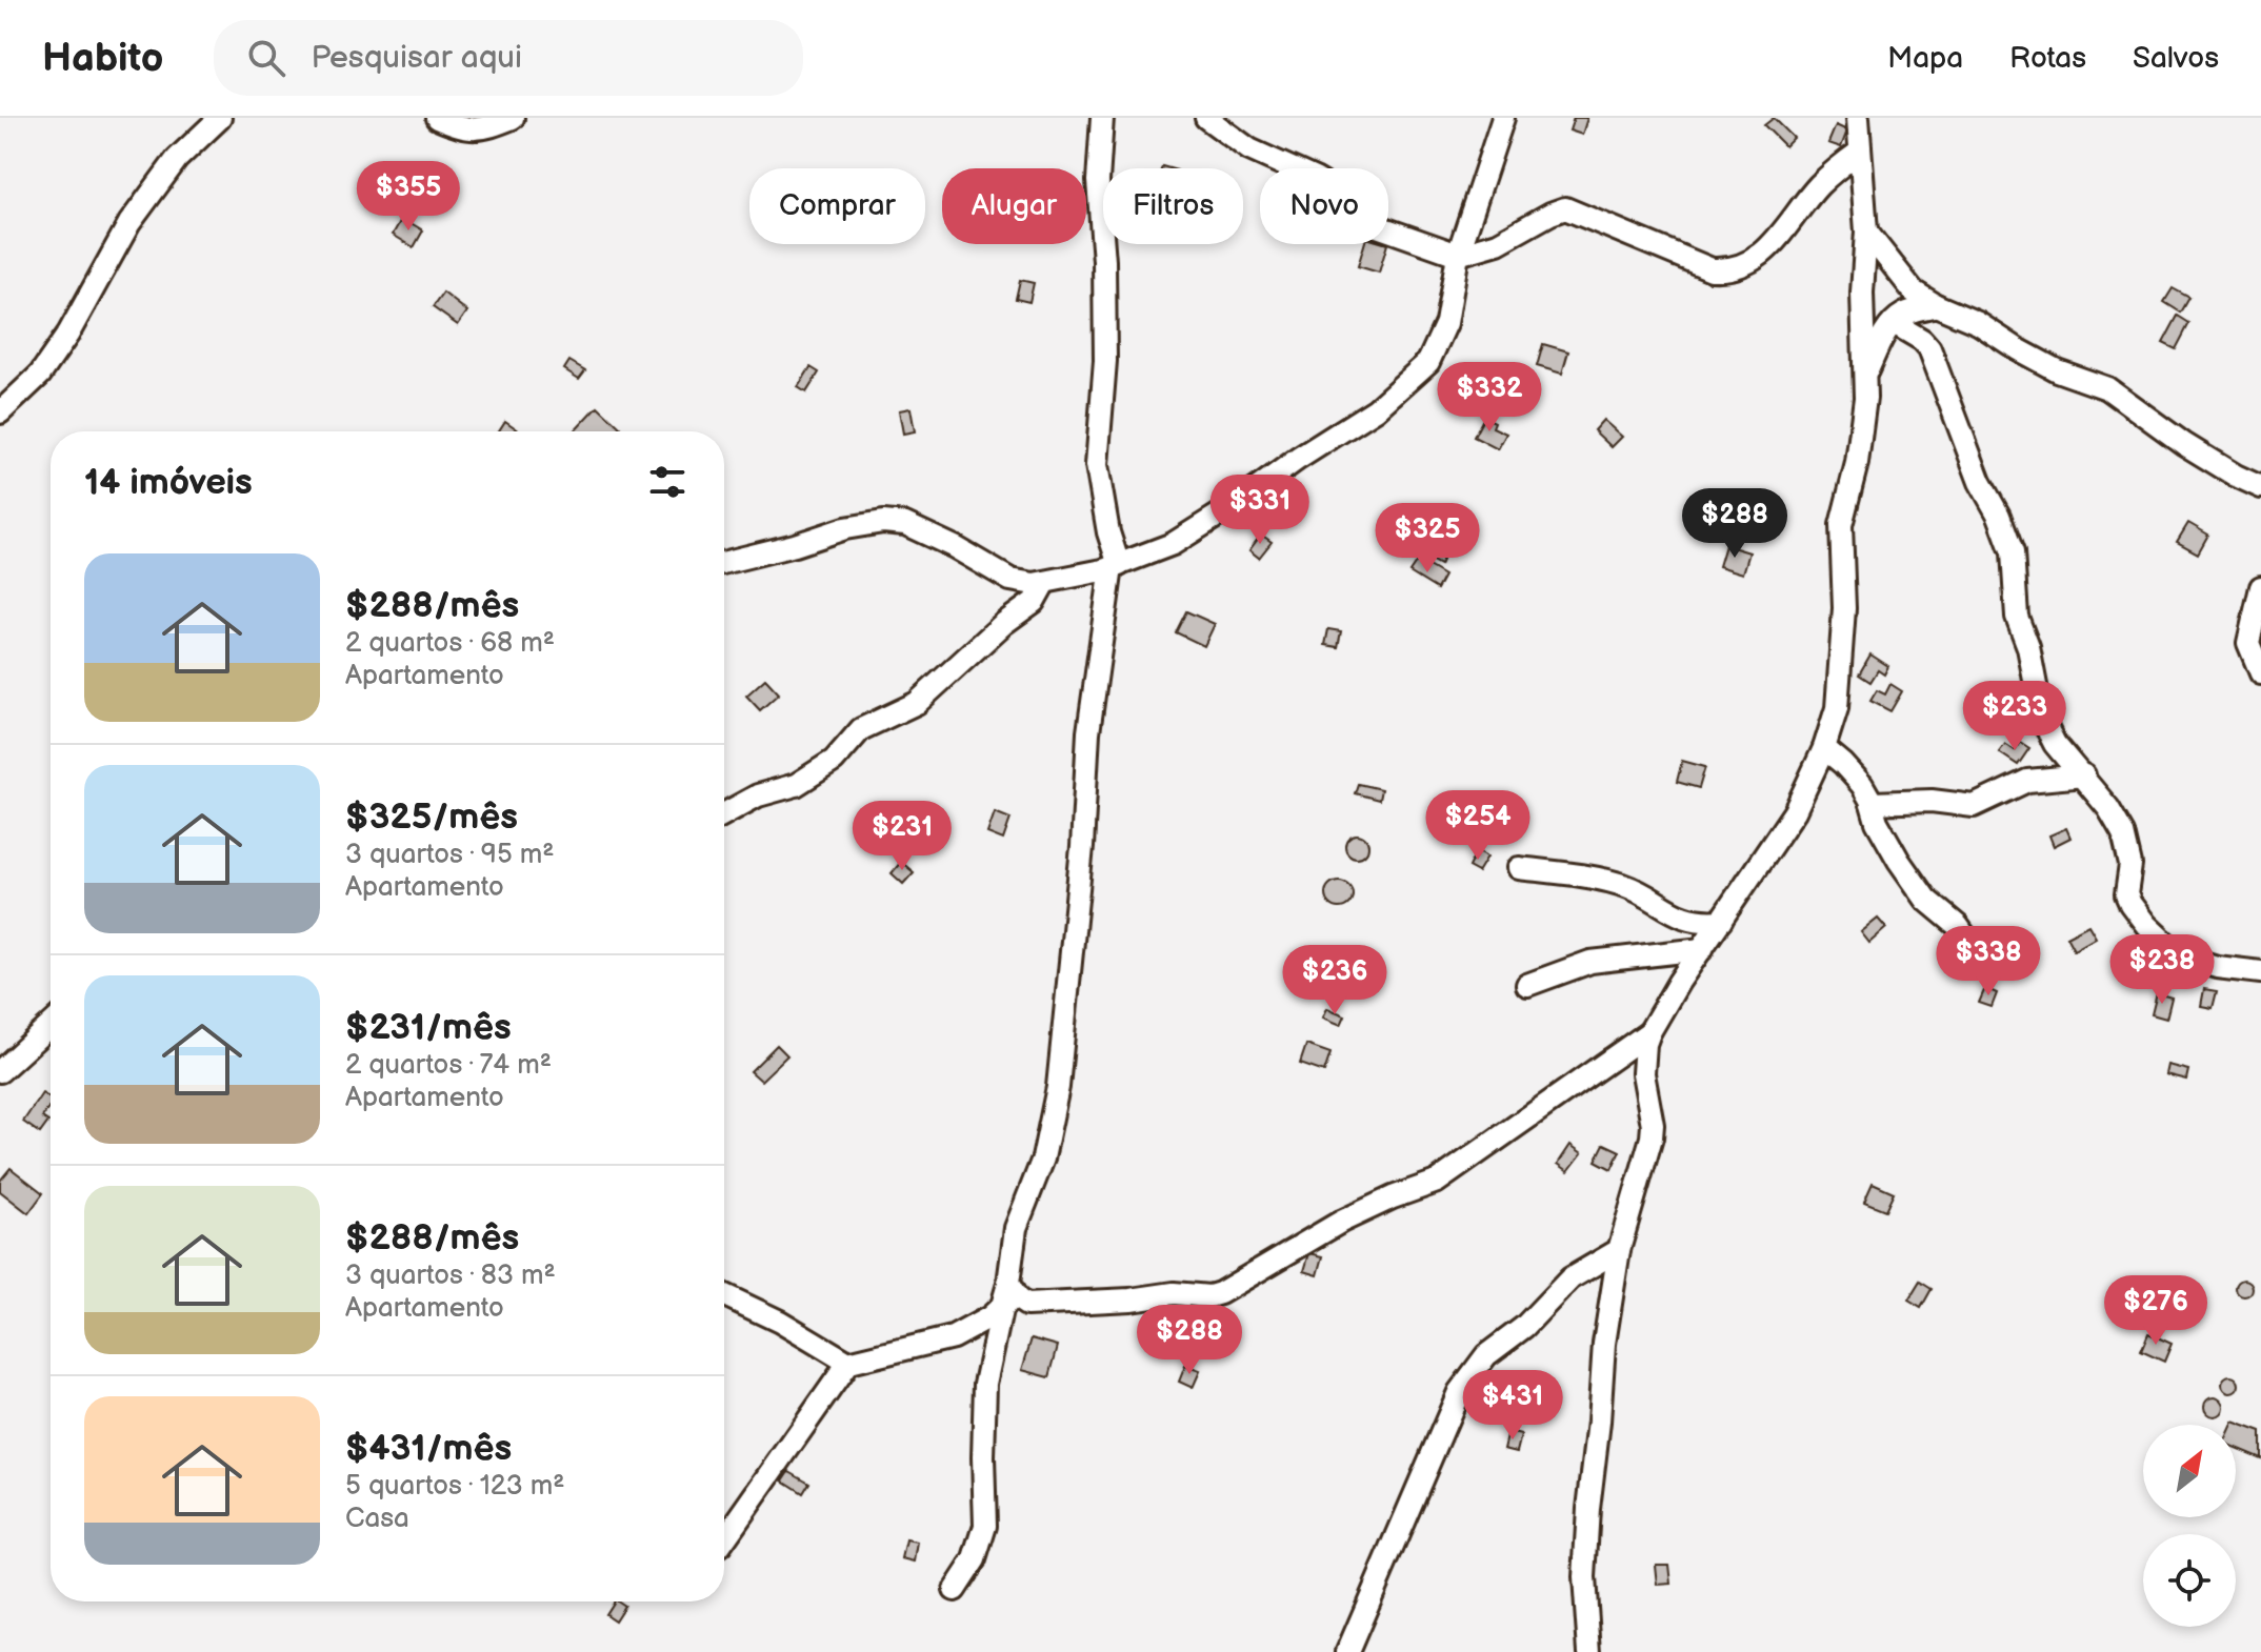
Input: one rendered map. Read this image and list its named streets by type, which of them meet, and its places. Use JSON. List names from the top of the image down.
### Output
{
  "north": "top right",
  "page": {
    "header": "Habito",
    "search": "Pesquisar aqui",
    "nav": ["Mapa", "Rotas", "Salvos"],
    "price": [
      "$355",
      "$332",
      "$331",
      "$288",
      "$325",
      "$233",
      "$254",
      "$231",
      "$338",
      "$238",
      "$236",
      "$276",
      "$288",
      "$431"
    ],
    "chip": [
      "Comprar",
      "Alugar",
      "Filtros",
      "Novo"
    ],
    "heading": "14 imóveis",
    "list": [
      {
        "name": "$288/mês",
        "note": "2 quartos · 68 m² · Apartamento"
      },
      {
        "name": "$325/mês",
        "note": "3 quartos · 95 m² · Apartamento"
      },
      {
        "name": "$231/mês",
        "note": "2 quartos · 74 m² · Apartamento"
      },
      {
        "name": "$288/mês",
        "note": "3 quartos · 83 m² · Apartamento"
      },
      {
        "name": "$431/mês",
        "note": "5 quartos · 123 m² · Casa"
      }
    ]
  }
}
